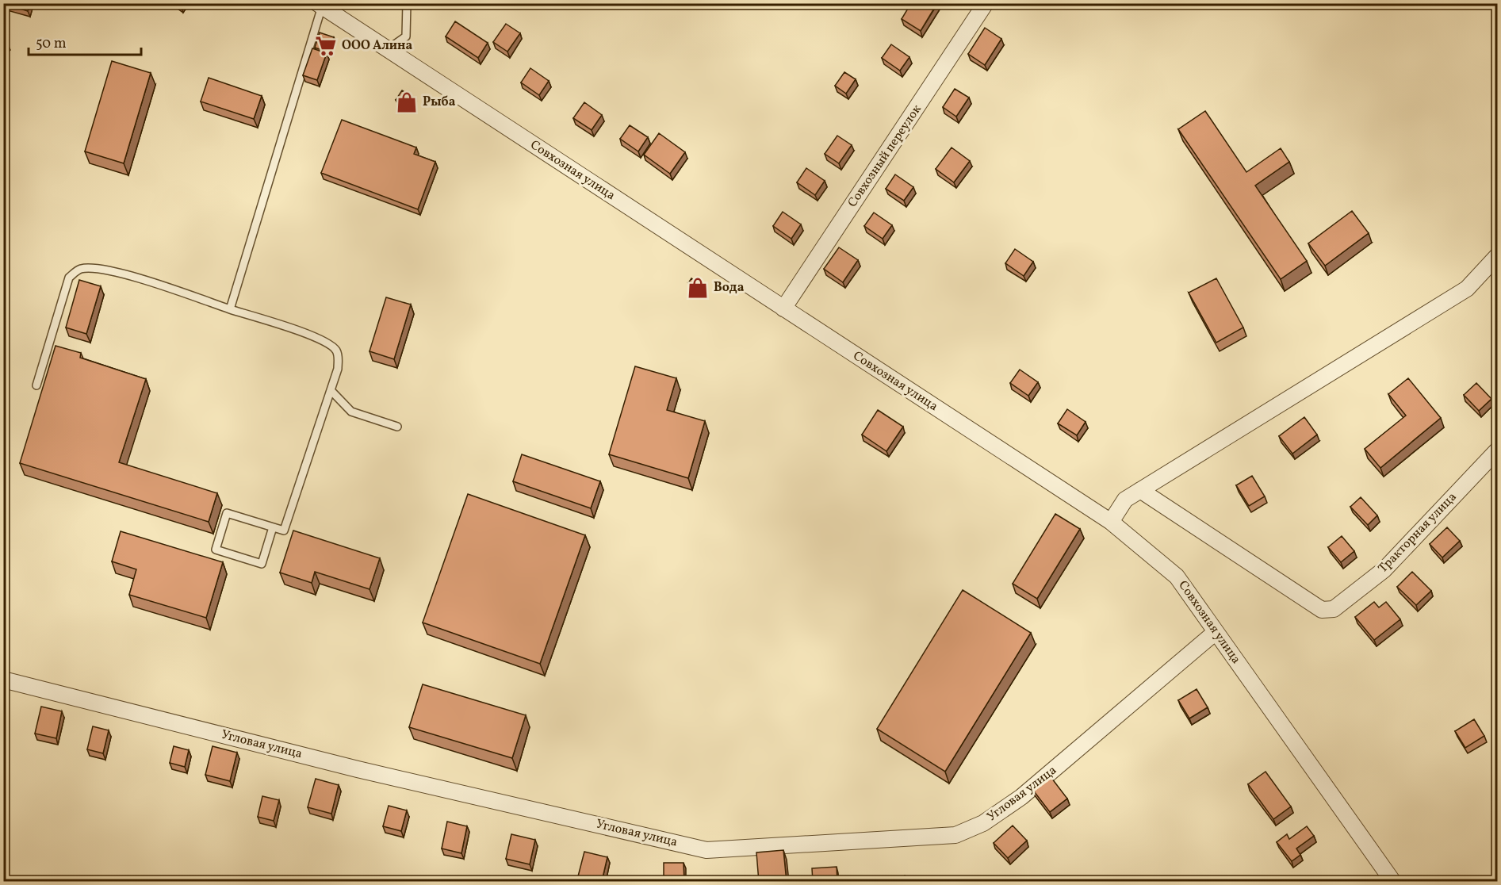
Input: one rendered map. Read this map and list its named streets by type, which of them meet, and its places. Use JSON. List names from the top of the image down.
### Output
{
  "streets": {
    "street": [
      "Совхозный переулок",
      "Совхозная улица",
      "Тракторная улица",
      "Угловая улица"
    ]
  },
  "crossings": [
    ["Совхозный переулок", "Совхозная улица"],
    ["Совхозная улица", "Угловая улица"]
  ],
  "places": {
    "supermarket": ["ООО Алина"],
    "shop": ["Рыба", "Вода"]
  },
  "scale_bar": "50 m"
}
